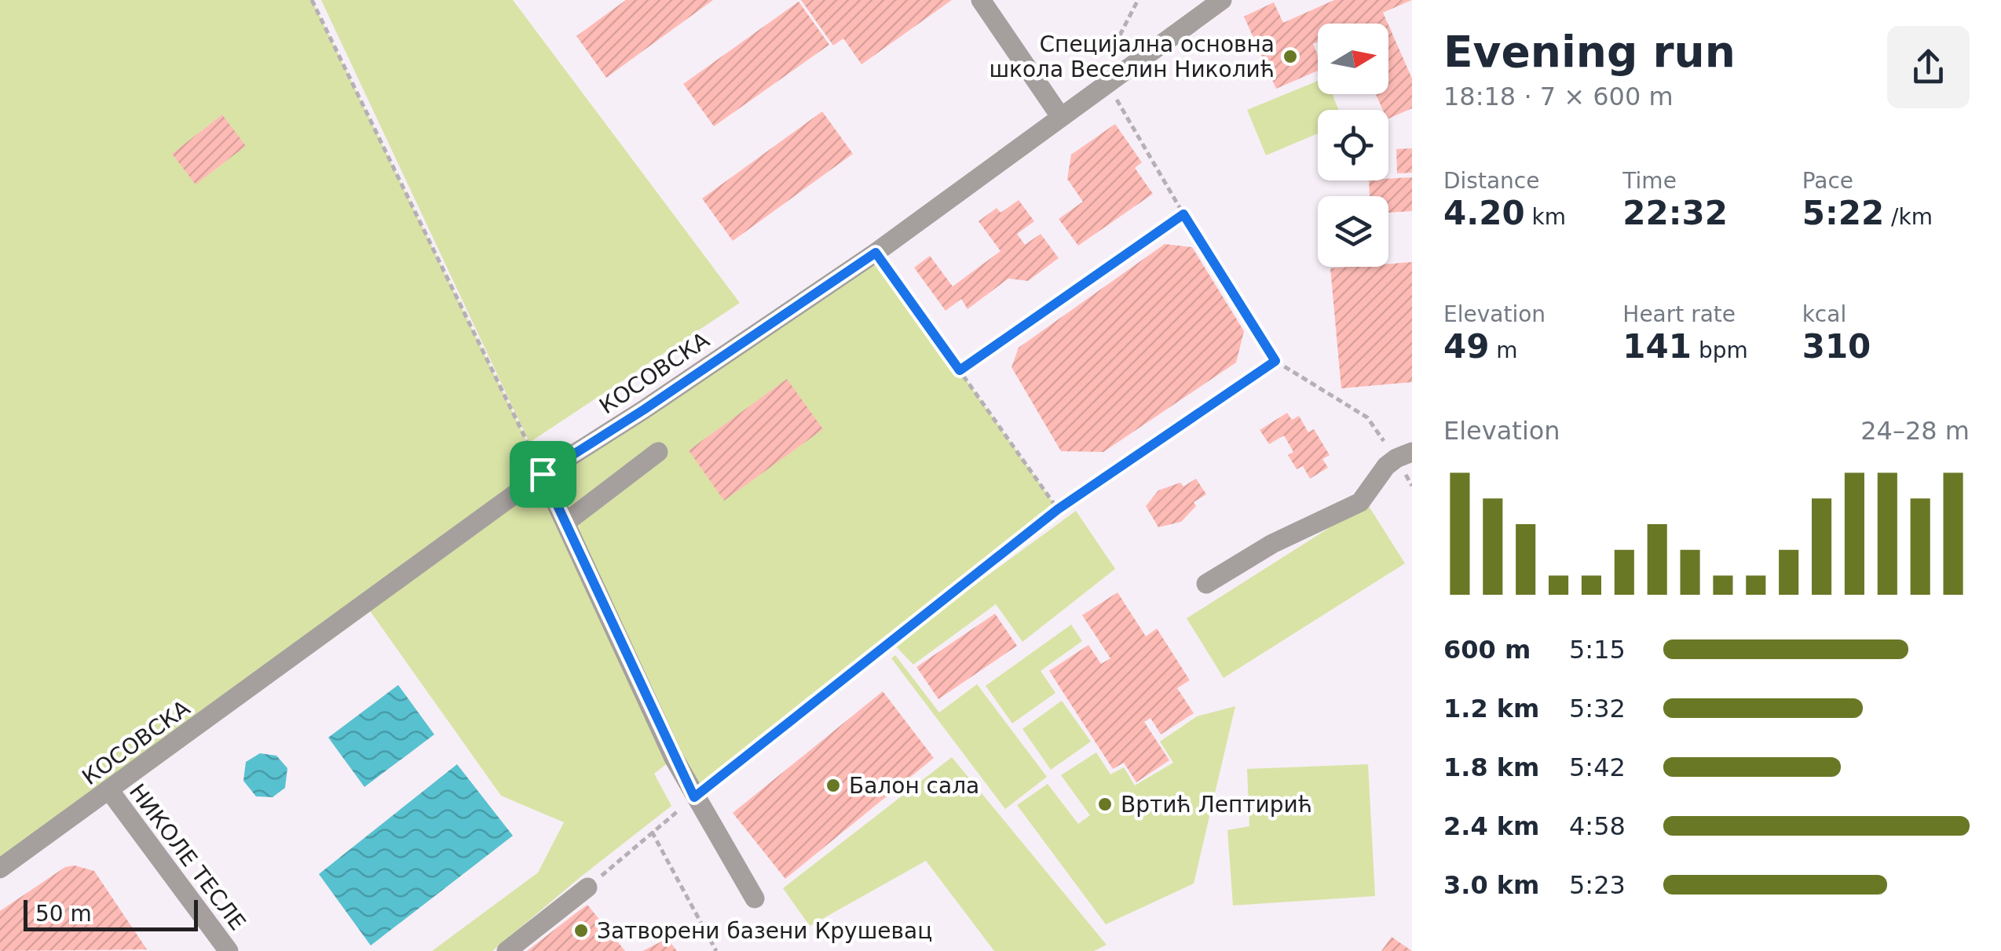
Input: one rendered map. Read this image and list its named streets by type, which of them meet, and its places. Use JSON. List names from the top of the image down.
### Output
{
  "streets": {
    "street": ["КОСОВСКА", "НИКОЛЕ ТЕСЛЕ"]
  },
  "crossings": [
    ["КОСОВСКА", "НИКОЛЕ ТЕСЛЕ"]
  ],
  "places": [
    "Специјална основна школа Веселин Николић",
    "Балон сала",
    "Вртић Лептирић",
    "Затворени базени Крушевац"
  ],
  "scale_bar": "50 m",
  "north": "right",
  "page": {
    "heading": ["Evening run", "18:18 · 7 × 600 m"],
    "stats": [
      ["Distance", "4.20 km"],
      ["Time", "22:32"],
      ["Pace", "5:22 /km"],
      ["Elevation", "49 m"],
      ["Heart rate", "141 bpm"],
      ["kcal", "310"]
    ],
    "chart": ["Elevation", "24–28 m"],
    "list": [
      {
        "name": "600 m",
        "note": "5:15"
      },
      {
        "name": "1.2 km",
        "note": "5:32"
      },
      {
        "name": "1.8 km",
        "note": "5:42"
      },
      {
        "name": "2.4 km",
        "note": "4:58"
      },
      {
        "name": "3.0 km",
        "note": "5:23"
      }
    ],
    "scale": "50 m"
  }
}
